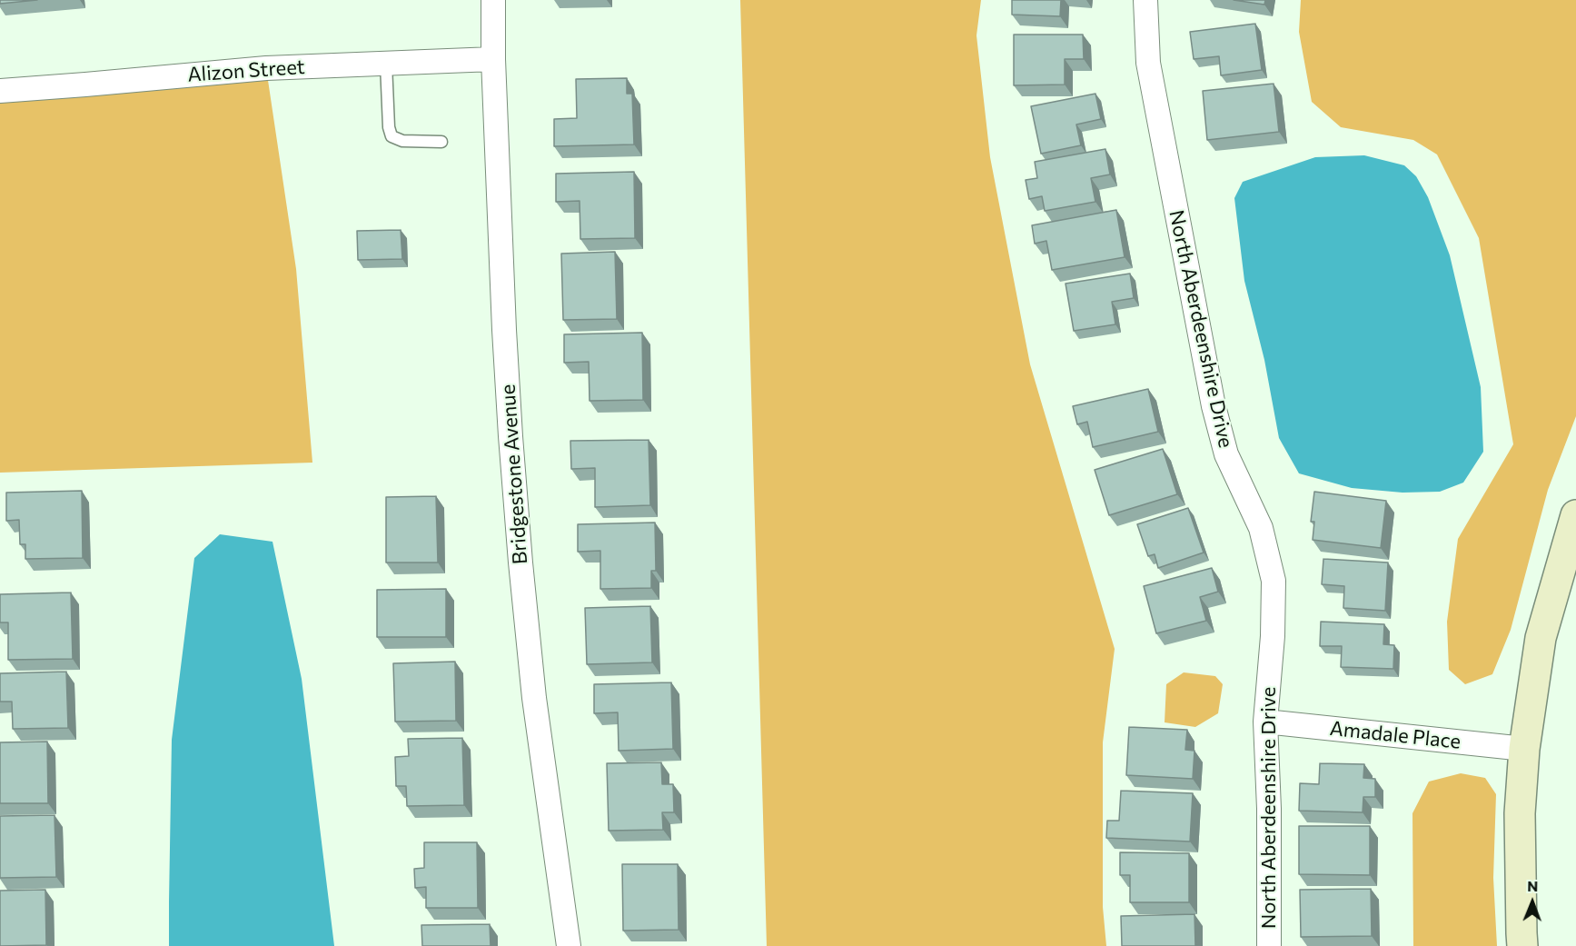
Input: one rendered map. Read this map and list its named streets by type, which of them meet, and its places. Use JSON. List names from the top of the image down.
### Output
{
  "streets": {
    "street": [
      "Alizon Street",
      "North Aberdeenshire Drive",
      "Bridgestone Avenue",
      "Amadale Place"
    ]
  },
  "crossings": [
    ["Alizon Street", "Bridgestone Avenue"],
    ["North Aberdeenshire Drive", "Amadale Place"]
  ],
  "north": "top"
}
